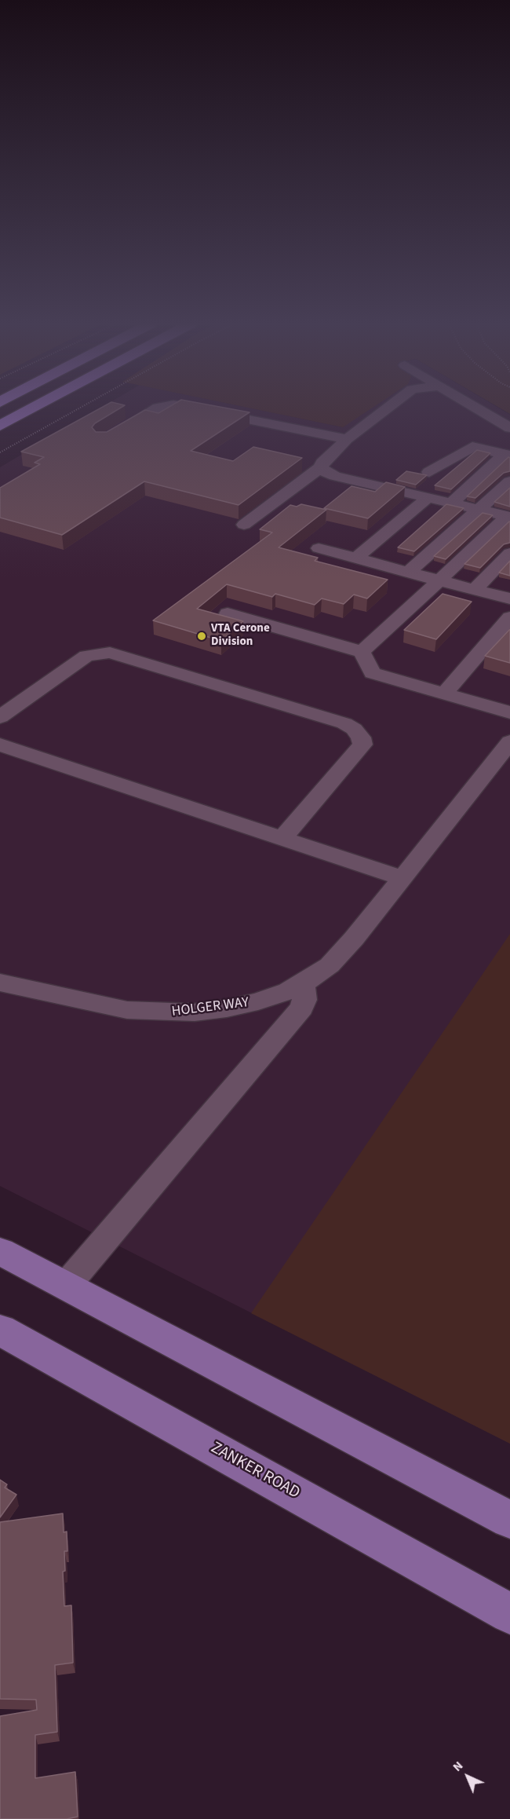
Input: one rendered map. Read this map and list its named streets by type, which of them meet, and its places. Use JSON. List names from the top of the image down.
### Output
{
  "streets": {
    "main road": ["ZANKER ROAD"],
    "lane": ["HOLGER WAY"]
  },
  "places": ["VTA Cerone Division"],
  "north": "top left"
}
